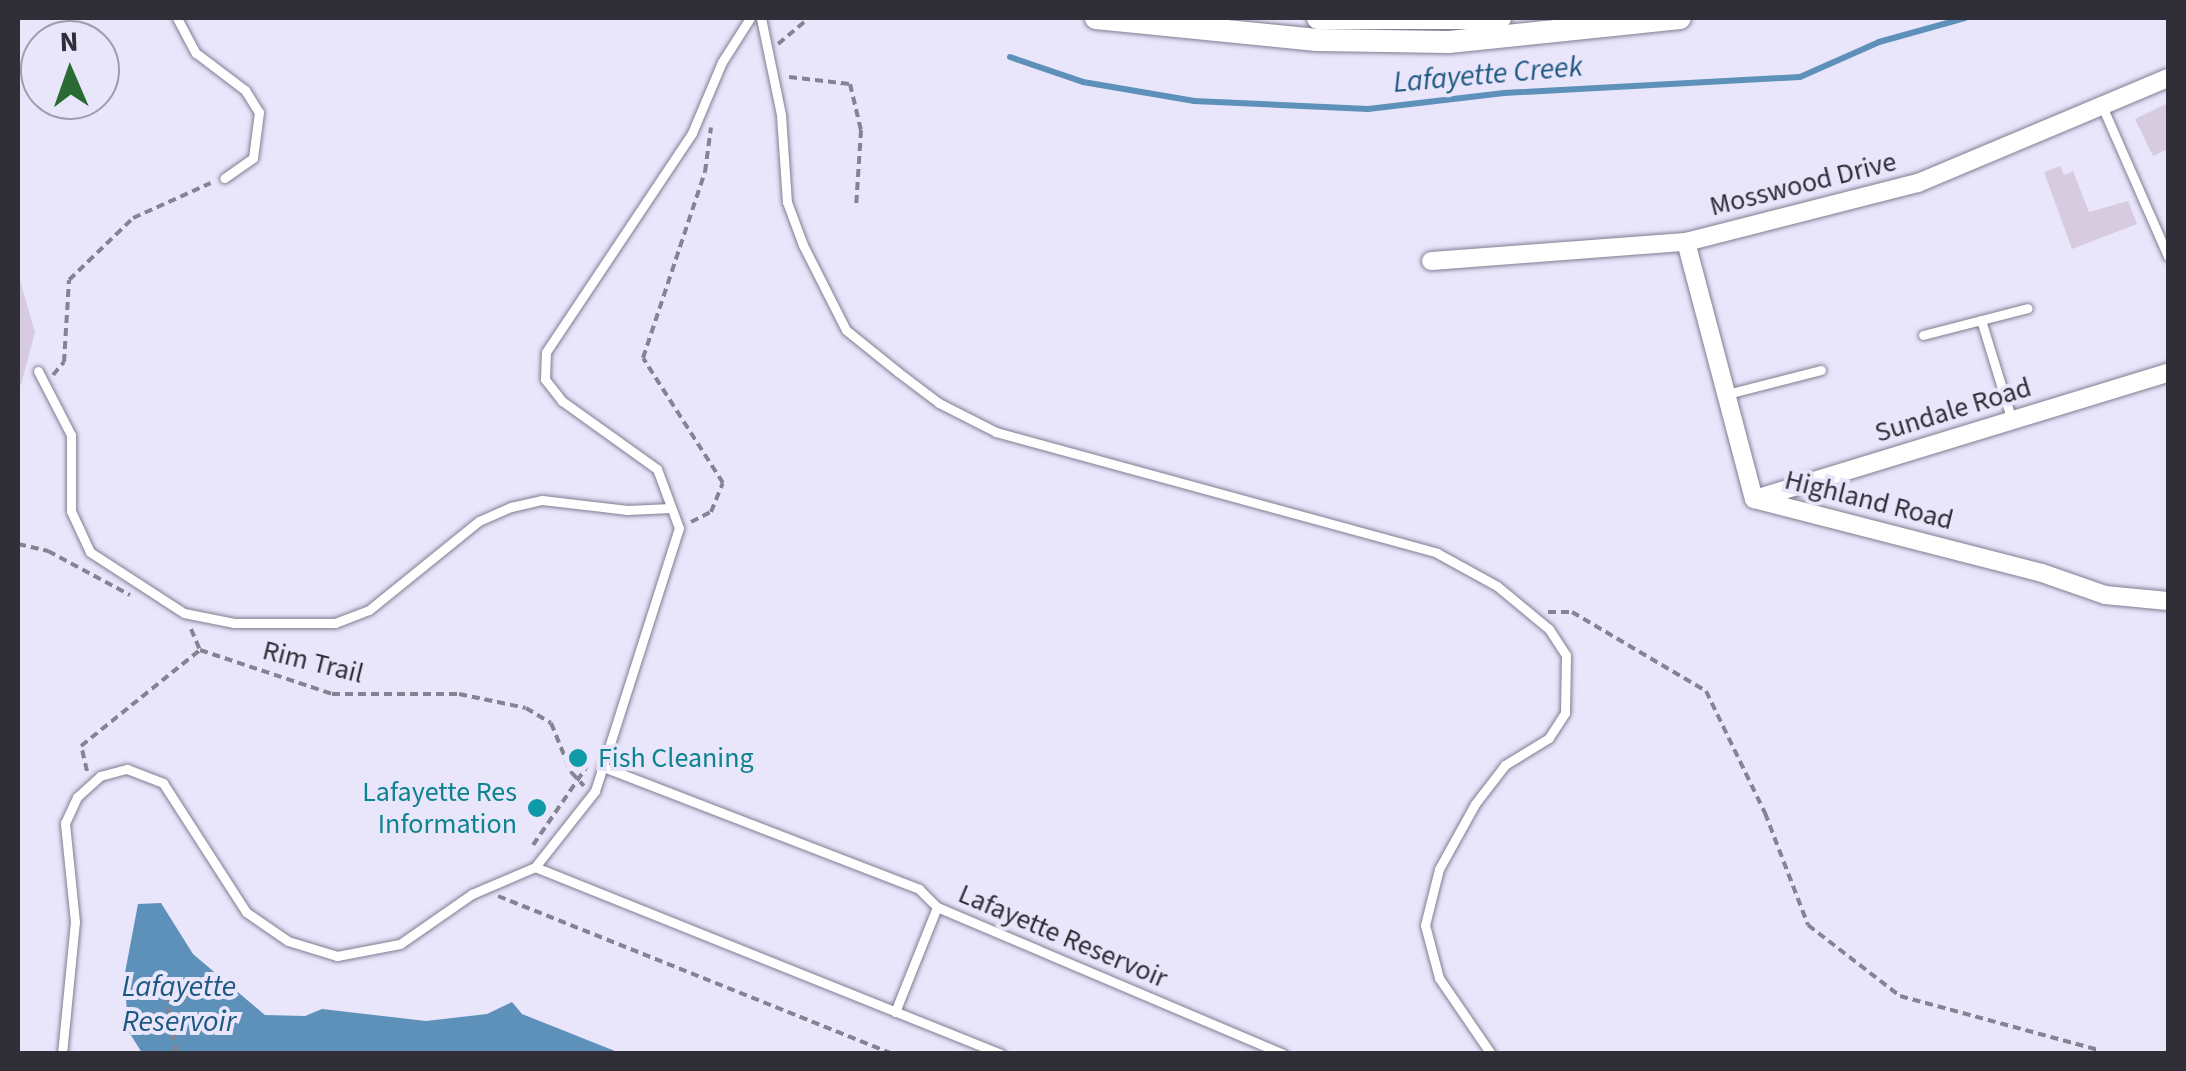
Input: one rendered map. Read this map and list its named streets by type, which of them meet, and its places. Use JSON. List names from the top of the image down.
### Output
{
  "streets": {
    "street": ["Mosswood Drive", "Sundale Road", "Highland Road"],
    "lane": ["Lafayette Reservoir"],
    "path": ["Rim Trail"]
  },
  "crossings": [
    ["Mosswood Drive", "Highland Road"],
    ["Sundale Road", "Highland Road"]
  ],
  "water": ["Lafayette Creek", "Lafayette Reservoir"],
  "places": ["Fish Cleaning", "Lafayette Res Information"],
  "north": "top"
}
